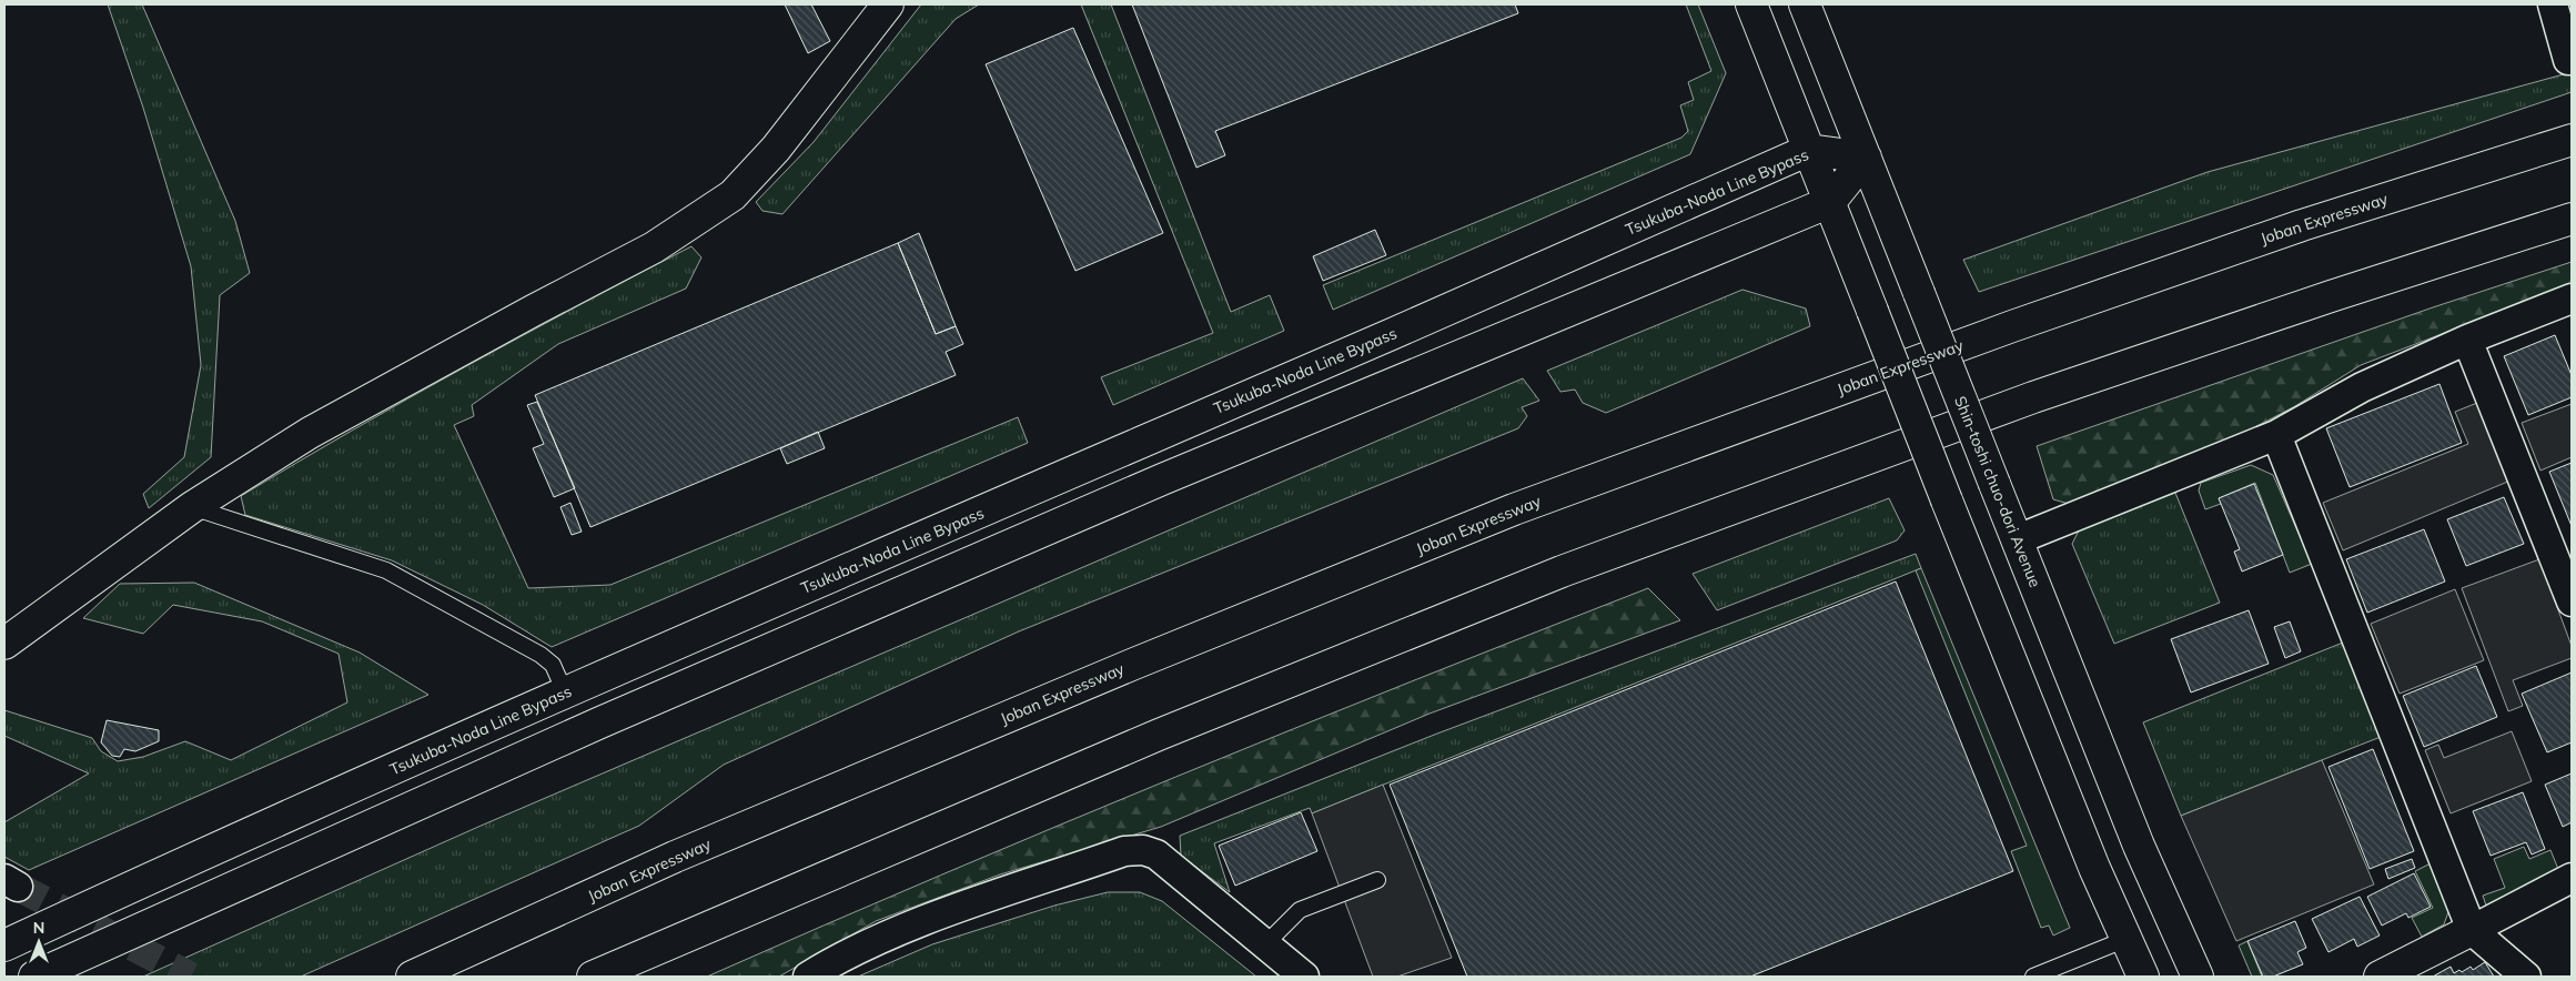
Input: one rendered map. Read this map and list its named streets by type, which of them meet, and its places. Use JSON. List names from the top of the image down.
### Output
{
  "streets": {
    "main road": ["Tsukuba-Noda Line Bypass", "Joban Expressway", "Shin-toshi chuo-dori Avenue"]
  },
  "crossings": [
    ["Tsukuba-Noda Line Bypass", "Shin-toshi chuo-dori Avenue"]
  ],
  "north": "top"
}
